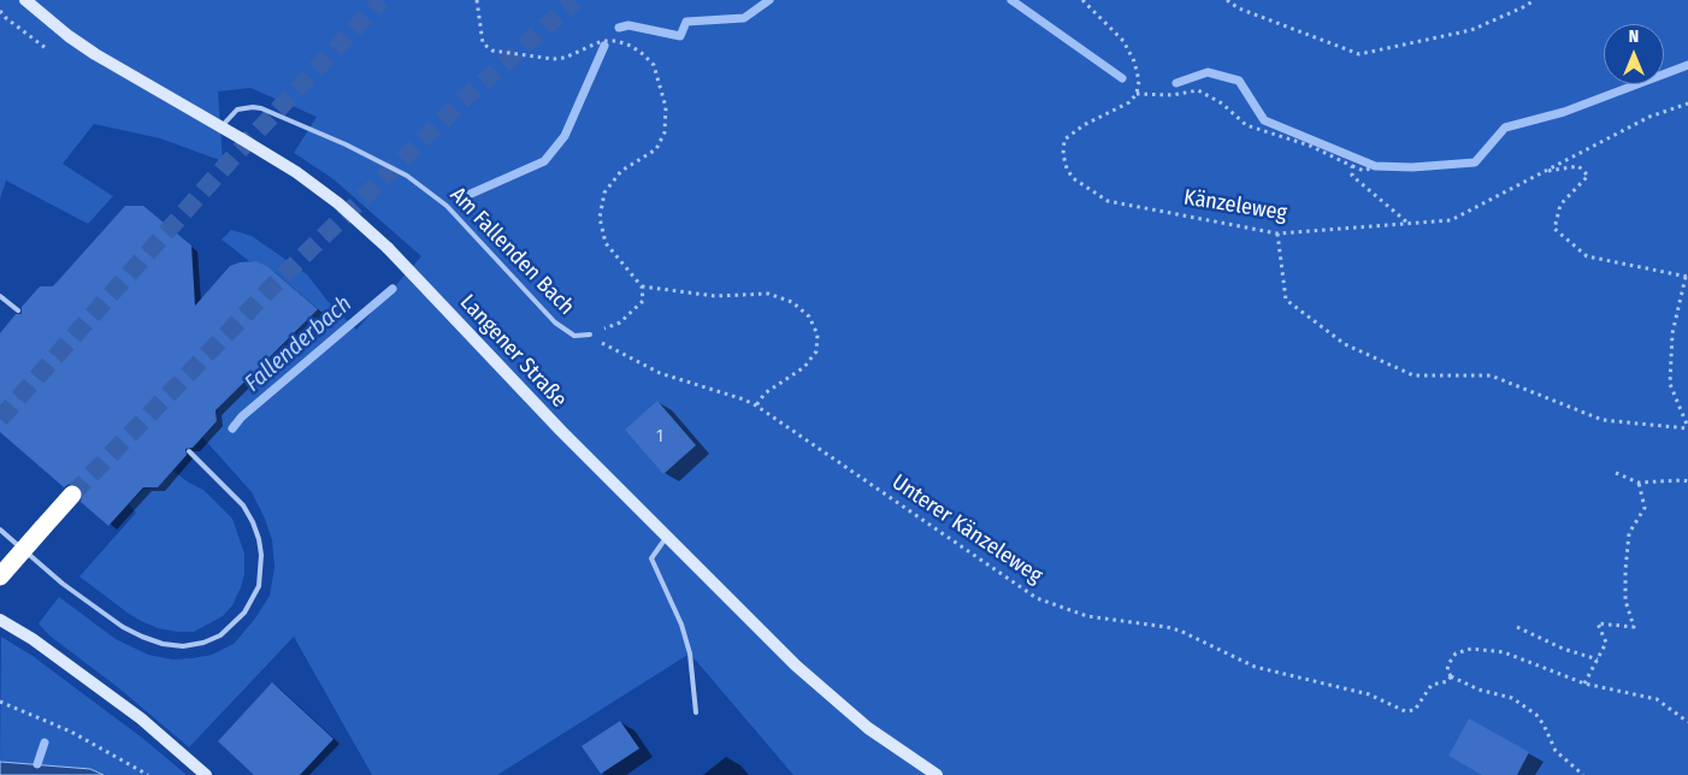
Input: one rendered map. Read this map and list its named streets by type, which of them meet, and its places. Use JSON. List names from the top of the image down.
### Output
{
  "streets": {
    "main road": ["Langener Straße"],
    "lane": ["Am Fallenden Bach"],
    "path": ["Känzeleweg", "Unterer Känzeleweg"]
  },
  "crossings": [
    ["Am Fallenden Bach", "Langener Straße"],
    ["Am Fallenden Bach", "Unterer Känzeleweg"]
  ],
  "water": ["Fallenderbach"],
  "house_numbers": ["1"],
  "north": "top"
}
